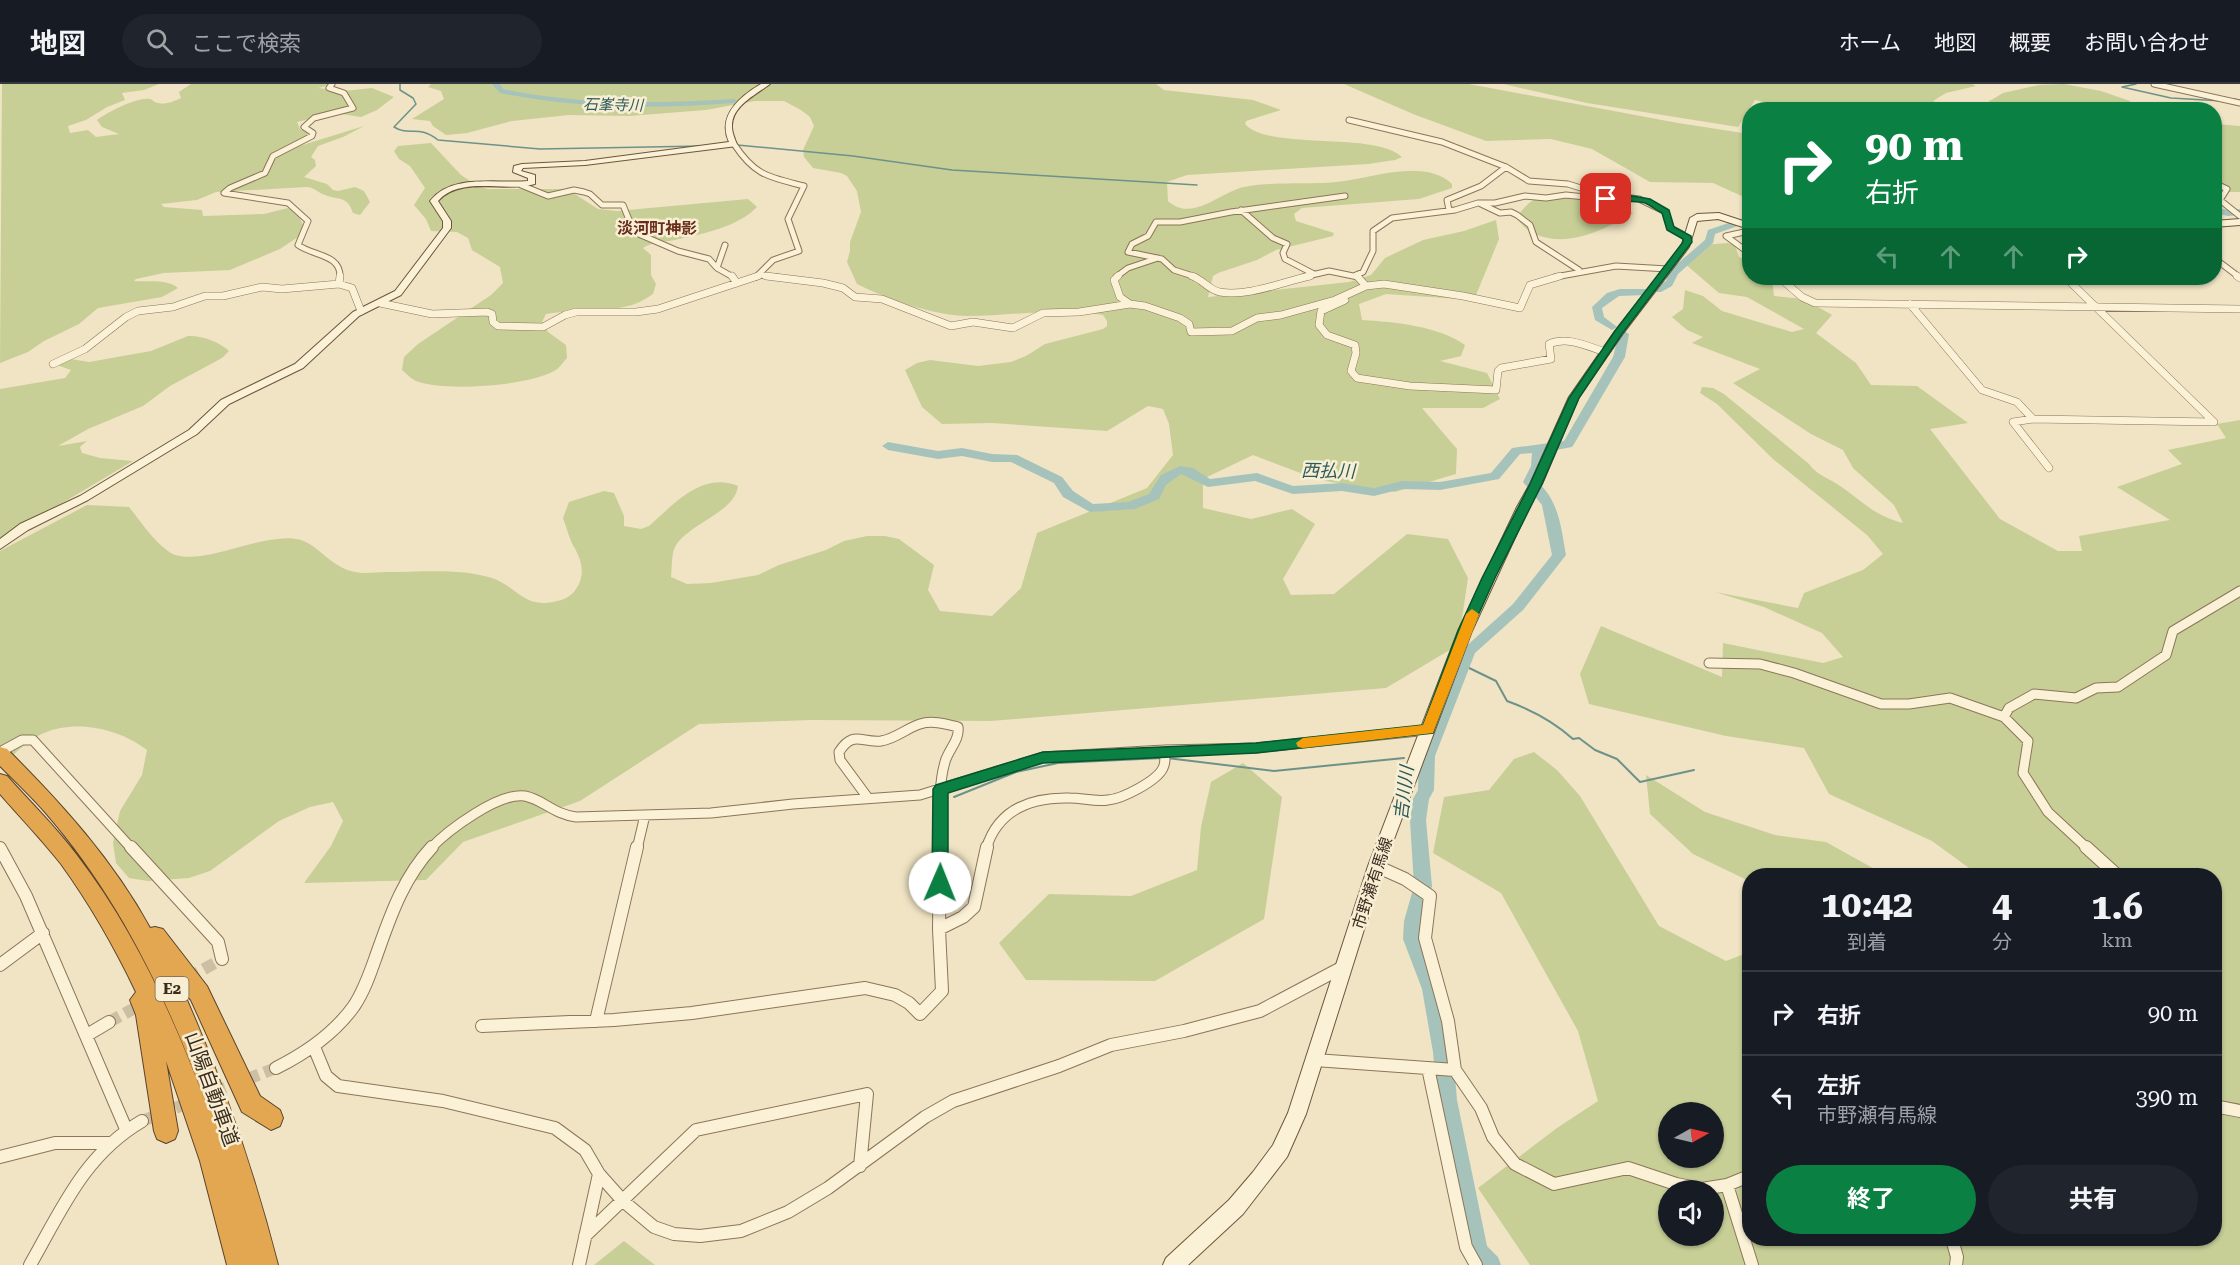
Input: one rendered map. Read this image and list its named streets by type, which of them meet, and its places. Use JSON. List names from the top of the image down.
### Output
{
  "streets": {
    "highway": ["E2", "山陽自動車道"],
    "main road": ["市野瀬有馬線"]
  },
  "districts": ["淡河町神影"],
  "water": ["石峯寺川", "西払川", "吉川川"],
  "north": "right",
  "page": {
    "header": "地図",
    "search": "ここで検索",
    "nav": [
      "ホーム",
      "地図",
      "概要",
      "お問い合わせ"
    ],
    "turn": ["90 m", "右折"],
    "eta": [
      "10:42",
      "到着",
      "4",
      "分",
      "1.6",
      "km"
    ],
    "list": [
      {
        "name": "右折",
        "value": "90 m"
      },
      {
        "name": "左折",
        "note": "市野瀬有馬線",
        "value": "390 m"
      }
    ],
    "buttons": ["終了", "共有"]
  }
}
